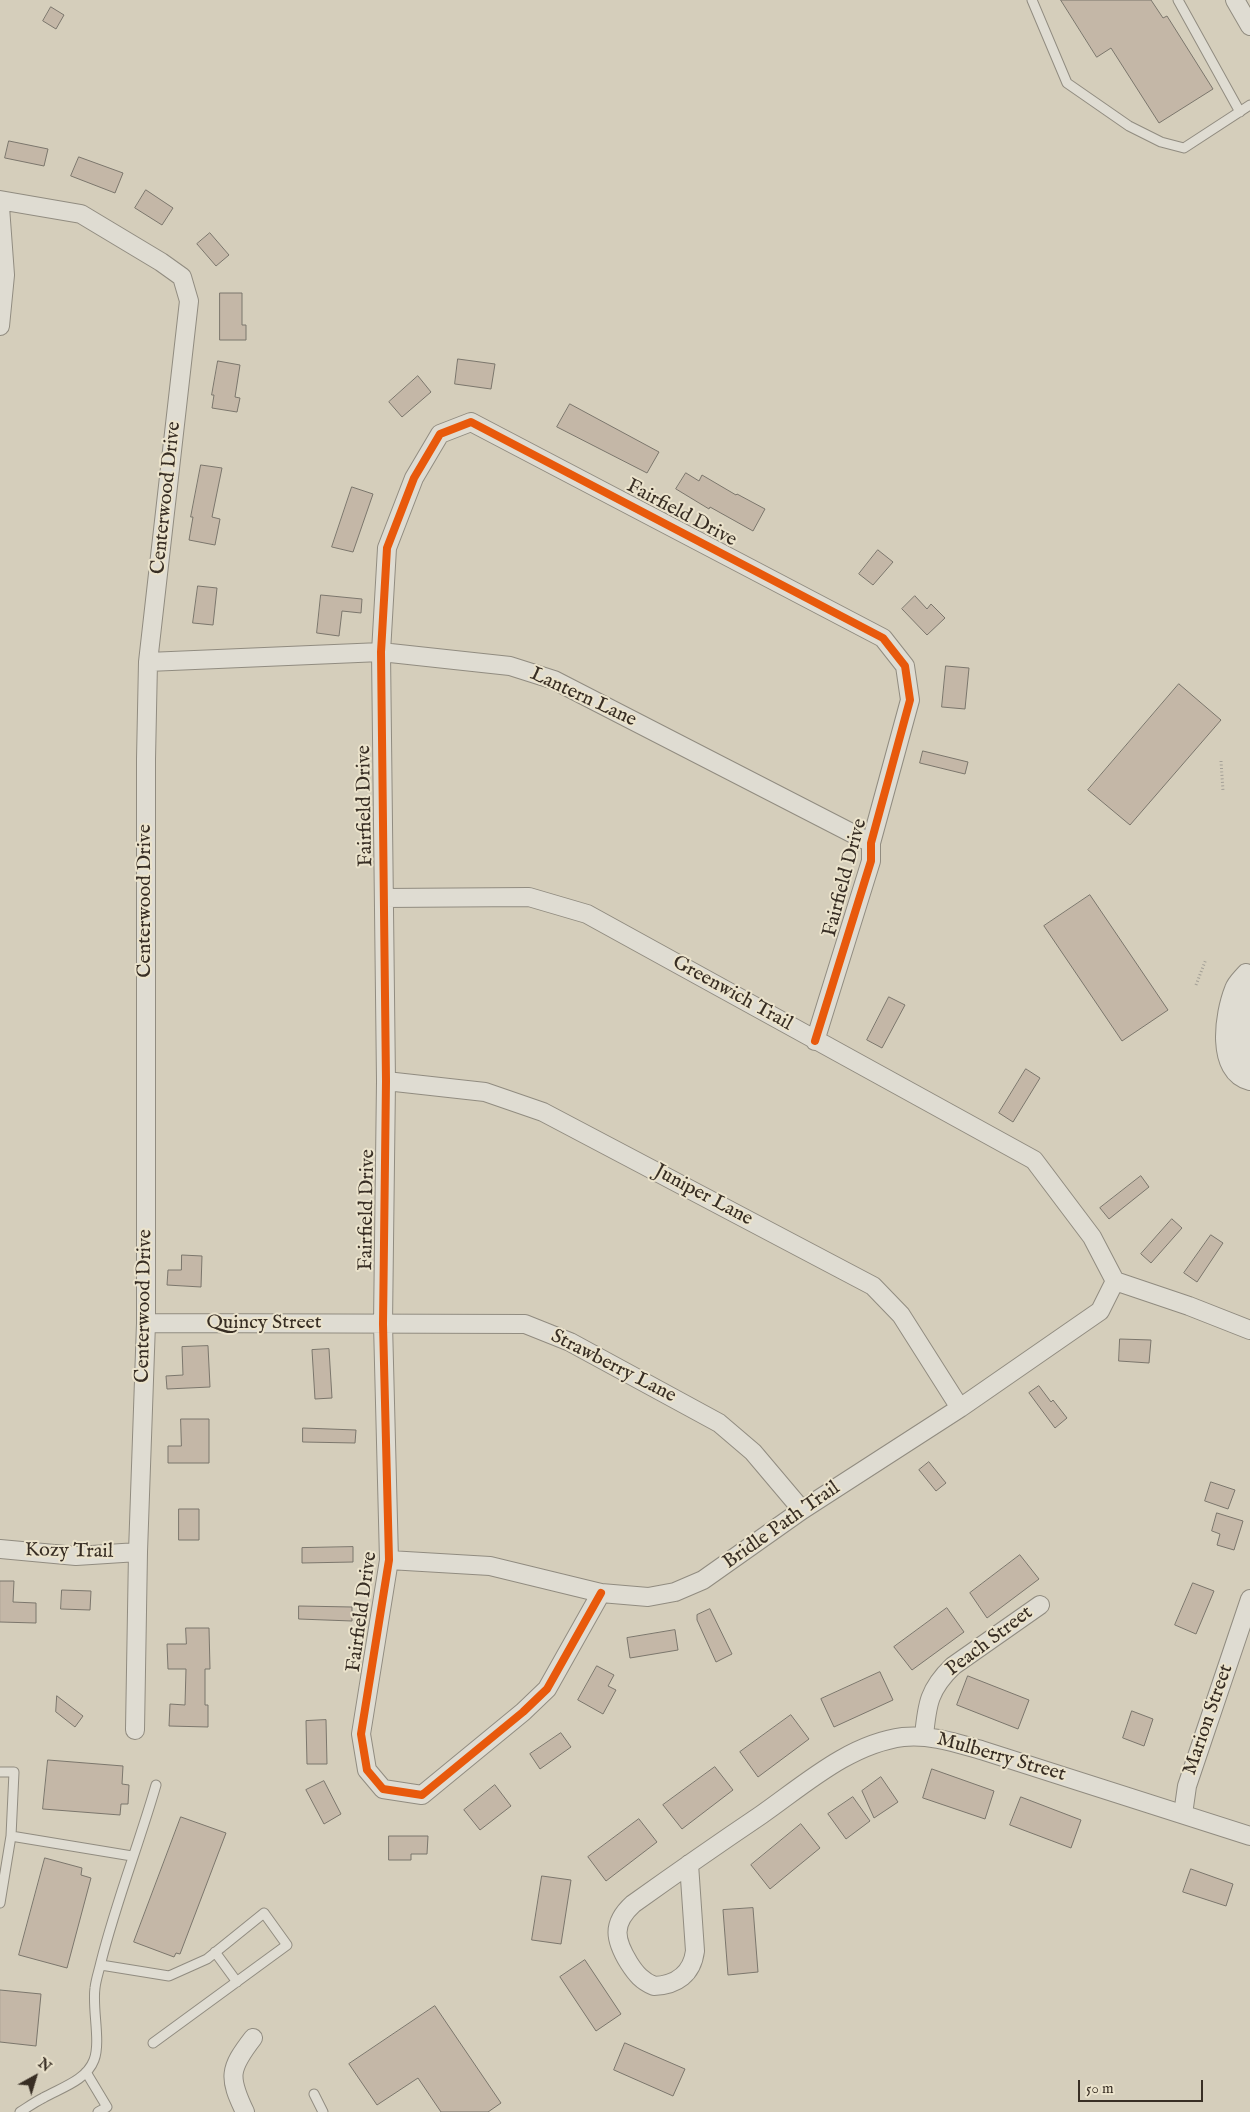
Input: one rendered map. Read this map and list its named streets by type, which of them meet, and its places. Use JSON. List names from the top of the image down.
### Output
{
  "streets": {
    "street": [
      "Centerwood Drive",
      "Fairfield Drive",
      "Lantern Lane",
      "Greenwich Trail",
      "Juniper Lane",
      "Quincy Street",
      "Strawberry Lane",
      "Bridle Path Trail",
      "Kozy Trail",
      "Peach Street",
      "Marion Street",
      "Mulberry Street"
    ]
  },
  "crossings": [
    ["Centerwood Drive", "Lantern Lane"],
    ["Centerwood Drive", "Quincy Street"],
    ["Centerwood Drive", "Kozy Trail"],
    ["Fairfield Drive", "Lantern Lane"],
    ["Fairfield Drive", "Greenwich Trail"],
    ["Fairfield Drive", "Juniper Lane"],
    ["Fairfield Drive", "Quincy Street"],
    ["Fairfield Drive", "Strawberry Lane"],
    ["Fairfield Drive", "Bridle Path Trail"],
    ["Greenwich Trail", "Bridle Path Trail"],
    ["Juniper Lane", "Bridle Path Trail"],
    ["Quincy Street", "Strawberry Lane"],
    ["Strawberry Lane", "Bridle Path Trail"],
    ["Peach Street", "Mulberry Street"],
    ["Marion Street", "Mulberry Street"]
  ],
  "scale_bar": "50 m",
  "north": "top right"
}
